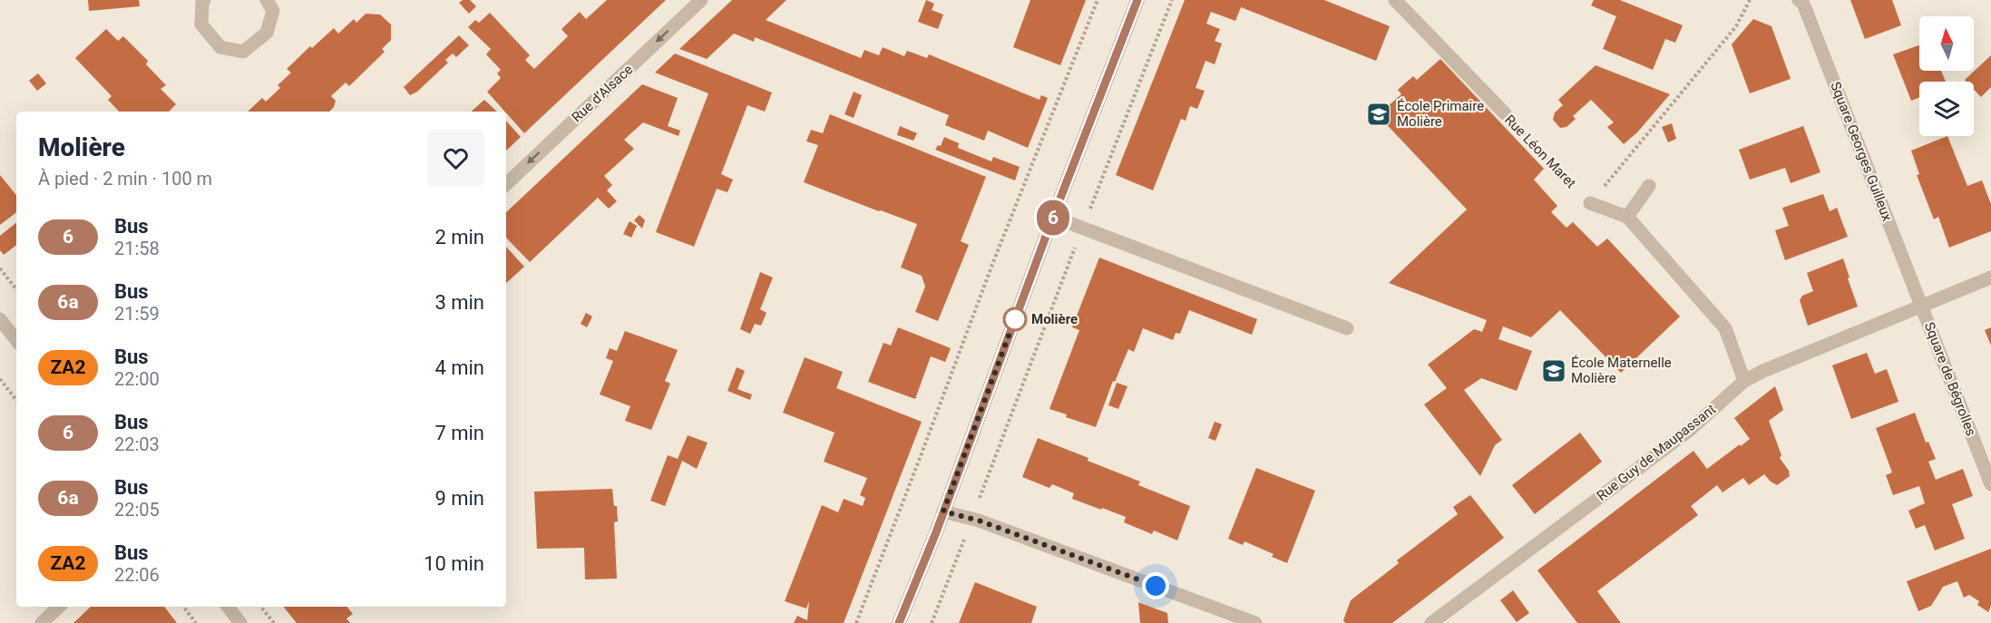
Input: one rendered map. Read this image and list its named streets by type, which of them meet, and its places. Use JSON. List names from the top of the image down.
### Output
{
  "streets": {
    "street": [
      "Rue d’Alsace",
      "Rue Léon Maret",
      "Square Georges Guilleux",
      "Square de Bégrolles",
      "Rue Guy de Maupassant"
    ]
  },
  "crossings": [
    ["Square Georges Guilleux", "Square de Bégrolles"],
    ["Square Georges Guilleux", "Rue Guy de Maupassant"],
    ["Square de Bégrolles", "Rue Guy de Maupassant"]
  ],
  "one_way": ["Rue d’Alsace"],
  "places": {
    "school or university": ["École Primaire Molière", "École Maternelle Molière"],
    "other": ["Molière"]
  },
  "lines": ["bus line 6"],
  "north": "top",
  "page": {
    "on_map": "6",
    "heading": ["Molière", "À pied · 2 min · 100 m"],
    "list": [
      {
        "mark": "6",
        "name": "Bus",
        "note": "21:58",
        "value": "2 min"
      },
      {
        "mark": "6a",
        "name": "Bus",
        "note": "21:59",
        "value": "3 min"
      },
      {
        "mark": "ZA2",
        "name": "Bus",
        "note": "22:00",
        "value": "4 min"
      },
      {
        "mark": "6",
        "name": "Bus",
        "note": "22:03",
        "value": "7 min"
      },
      {
        "mark": "6a",
        "name": "Bus",
        "note": "22:05",
        "value": "9 min"
      },
      {
        "mark": "ZA2",
        "name": "Bus",
        "note": "22:06",
        "value": "10 min"
      }
    ]
  }
}
